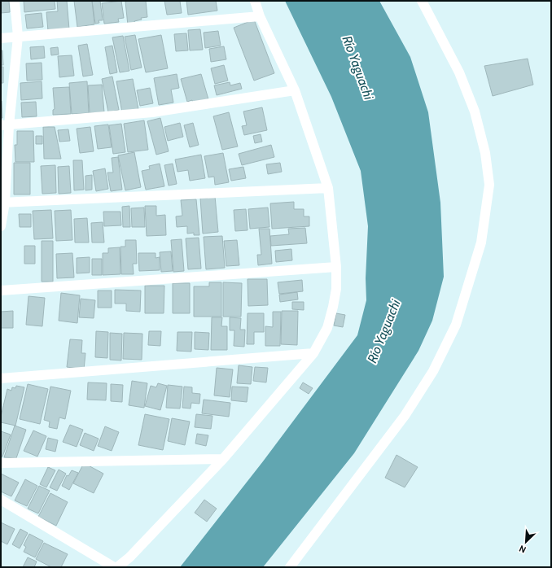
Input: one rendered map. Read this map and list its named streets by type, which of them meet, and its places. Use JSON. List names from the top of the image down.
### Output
{
  "water": ["Río Yaguachi"],
  "north": "bottom left"
}
